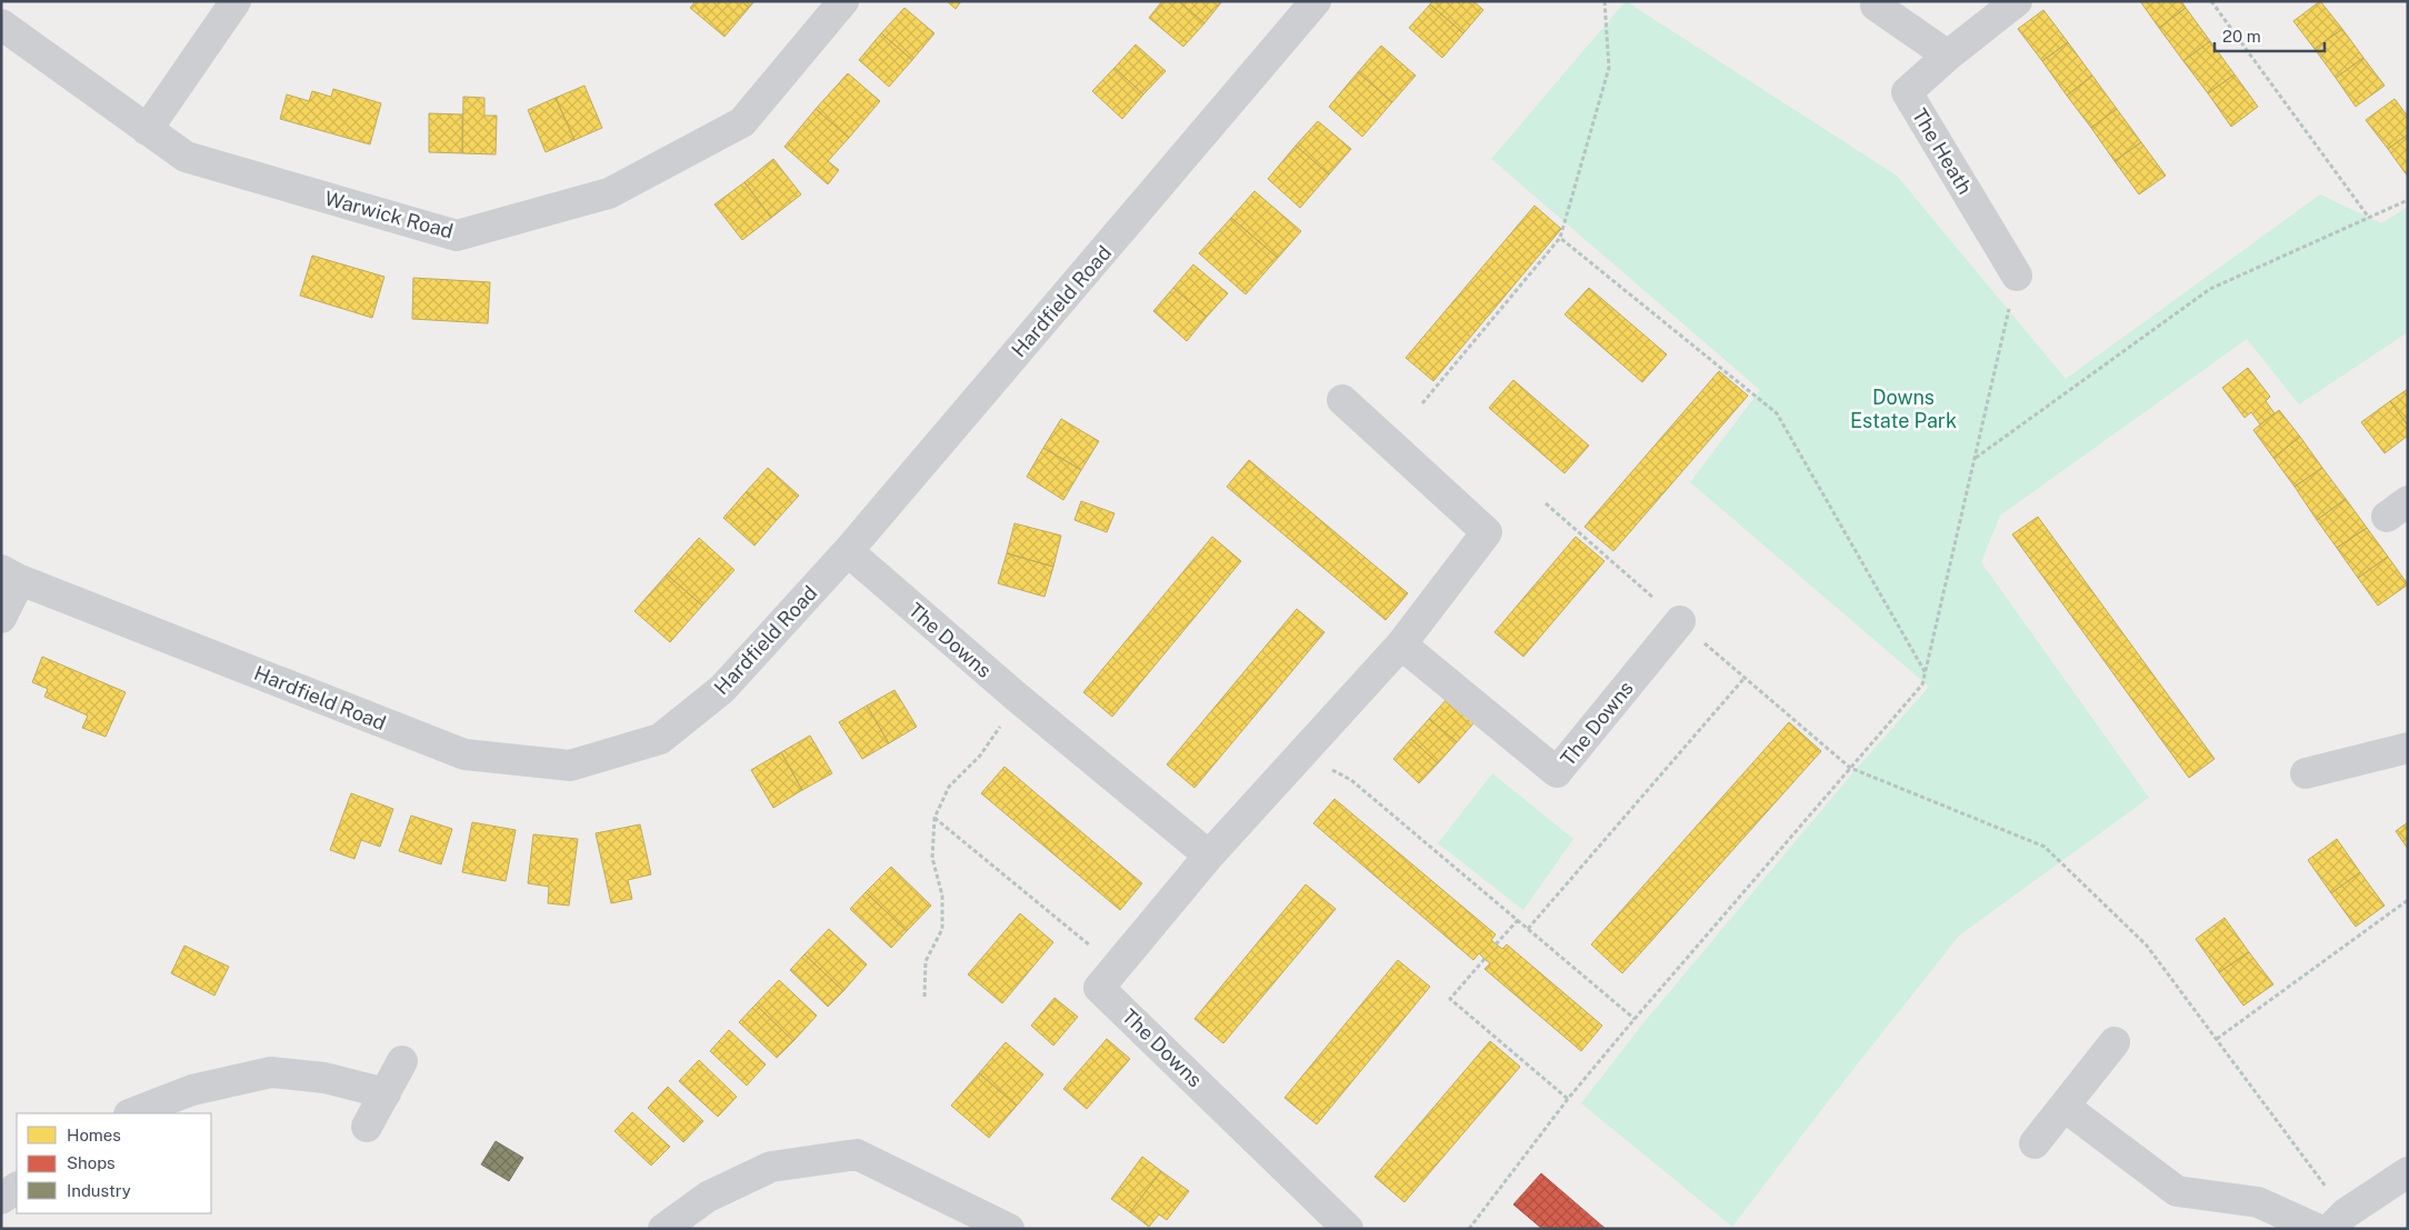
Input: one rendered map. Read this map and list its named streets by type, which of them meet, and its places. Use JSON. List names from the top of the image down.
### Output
{
  "streets": {
    "street": [
      "The Heath",
      "Warwick Road",
      "Hardfield Road",
      "The Downs"
    ]
  },
  "crossings": [
    ["Hardfield Road", "The Downs"]
  ],
  "parks": ["Downs Estate Park"],
  "legend": ["Homes", "Shops", "Industry"],
  "scale_bar": "20 m"
}
